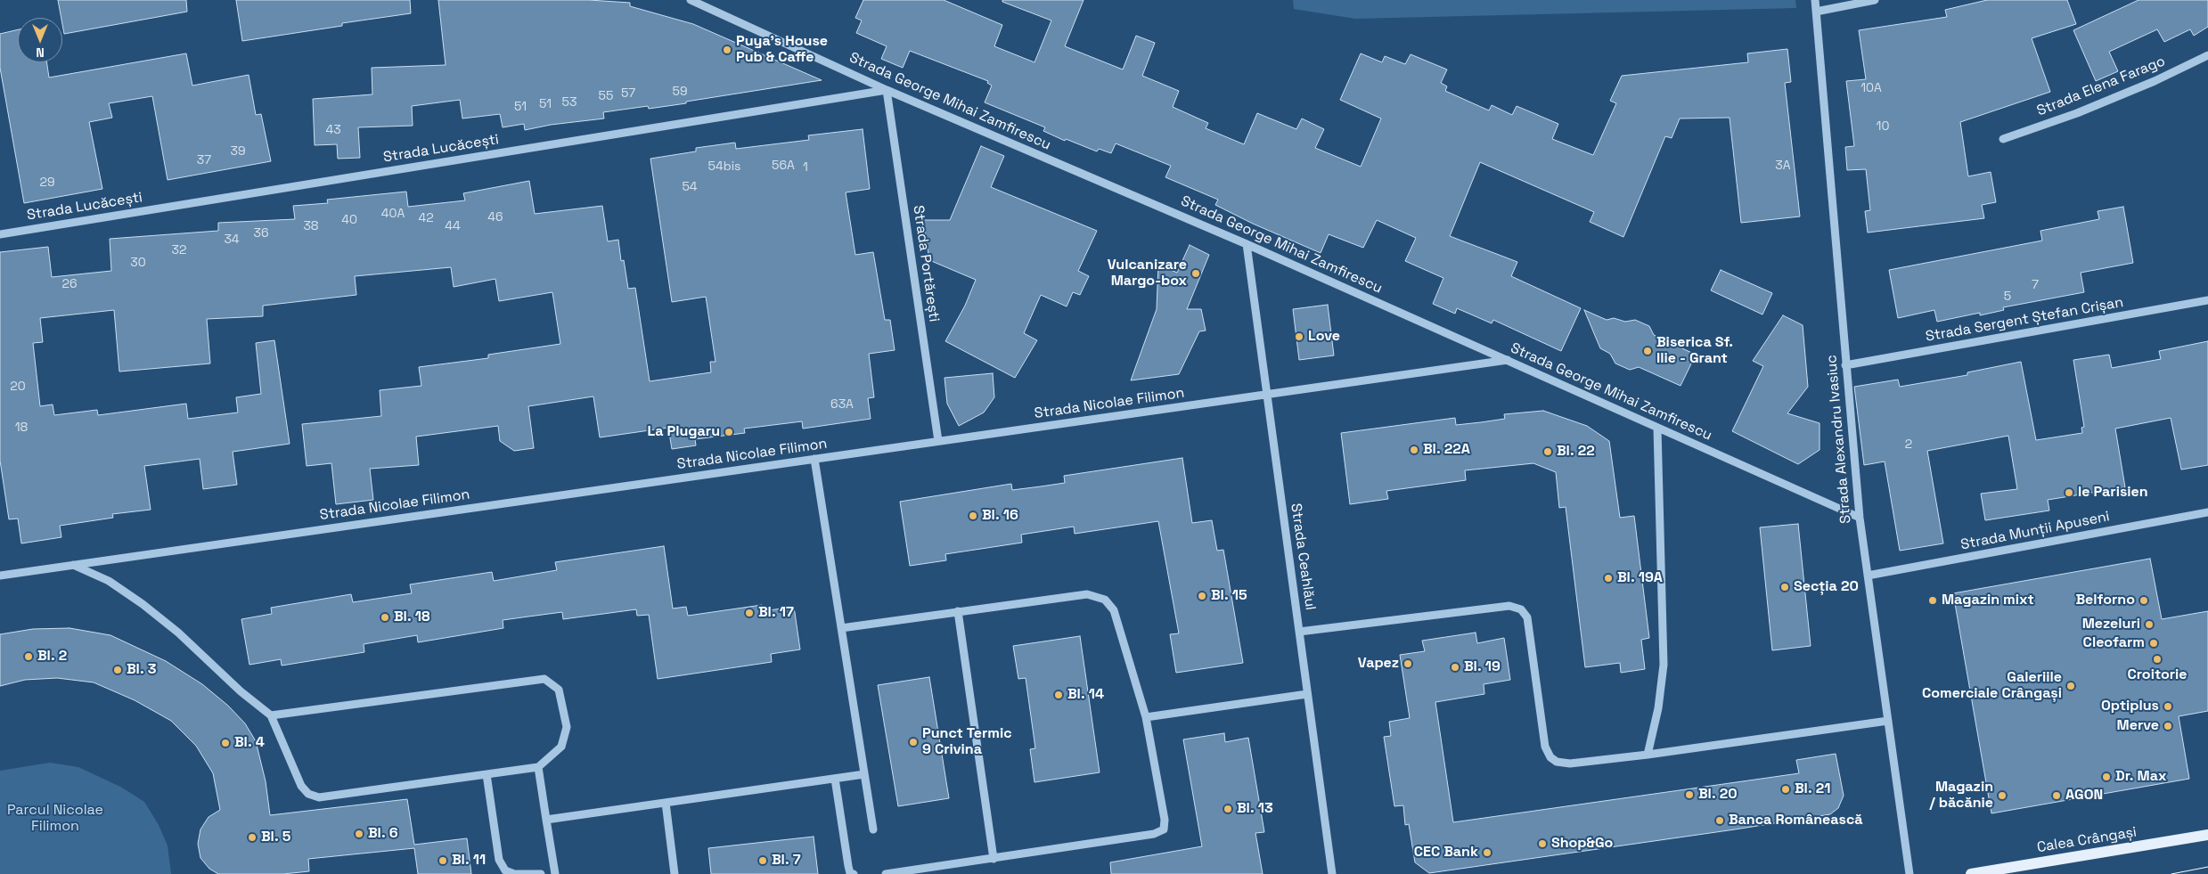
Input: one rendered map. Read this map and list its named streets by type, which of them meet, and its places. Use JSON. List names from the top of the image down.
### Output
{
  "streets": {
    "main road": ["Calea Crângași"],
    "street": [
      "Strada Elena Farago",
      "Strada George Mihai Zamfirescu",
      "Strada Lucăcești",
      "Strada Portărești",
      "Strada Sergent Ștefan Crișan",
      "Strada Nicolae Filimon",
      "Strada Alexandru Ivasiuc",
      "Strada Munții Apuseni",
      "Strada Ceahlăul"
    ]
  },
  "crossings": [
    ["Strada George Mihai Zamfirescu", "Strada Lucăcești"],
    ["Strada George Mihai Zamfirescu", "Strada Portărești"],
    ["Strada George Mihai Zamfirescu", "Strada Nicolae Filimon"],
    ["Strada George Mihai Zamfirescu", "Strada Alexandru Ivasiuc"],
    ["Strada George Mihai Zamfirescu", "Strada Ceahlăul"],
    ["Strada Lucăcești", "Strada Portărești"],
    ["Strada Portărești", "Strada Nicolae Filimon"],
    ["Strada Sergent Ștefan Crișan", "Strada Alexandru Ivasiuc"],
    ["Strada Nicolae Filimon", "Strada Ceahlăul"],
    ["Strada Alexandru Ivasiuc", "Strada Munții Apuseni"]
  ],
  "parks": ["Parcul Nicolae Filimon"],
  "places": [
    "Puya's House Pub & Caffe",
    "Vulcanizare Margo-box",
    "Love",
    "Biserica Sf. Ilie - Grant",
    "La Plugaru",
    "Bl. 22A",
    "Bl. 22",
    "le Parisien",
    "Bl. 16",
    "Bl. 19A",
    "Secția 20",
    "Bl. 15",
    "Magazin mixt",
    "Belforno",
    "Bl. 17",
    "Bl. 18",
    "Mezeluri",
    "Cleofarm",
    "Bl. 2",
    "Croitorie",
    "Vapez",
    "Bl. 19",
    "Bl. 3",
    "Galeriile Comerciale Crângași",
    "Bl. 14",
    "Optiplus",
    "Merve",
    "Punct Termic 9 Crivina",
    "Bl. 4",
    "Dr. Max",
    "Bl. 21",
    "Bl. 20",
    "Magazin / băcănie",
    "AGON",
    "Bl. 13",
    "Banca Românească",
    "Bl. 6",
    "Bl. 5",
    "Shop&Go",
    "CEC Bank",
    "Bl. 11",
    "Bl. 7"
  ],
  "house_numbers": [
    "10A",
    "59",
    "57",
    "55",
    "53",
    "51",
    "51",
    "10",
    "43",
    "39",
    "37",
    "56A",
    "3A",
    "54bis",
    "1",
    "29",
    "54",
    "40A",
    "46",
    "42",
    "40",
    "38",
    "44",
    "36",
    "34",
    "32",
    "30",
    "26",
    "7",
    "5",
    "20",
    "63A",
    "18",
    "2"
  ],
  "north": "bottom"
}
